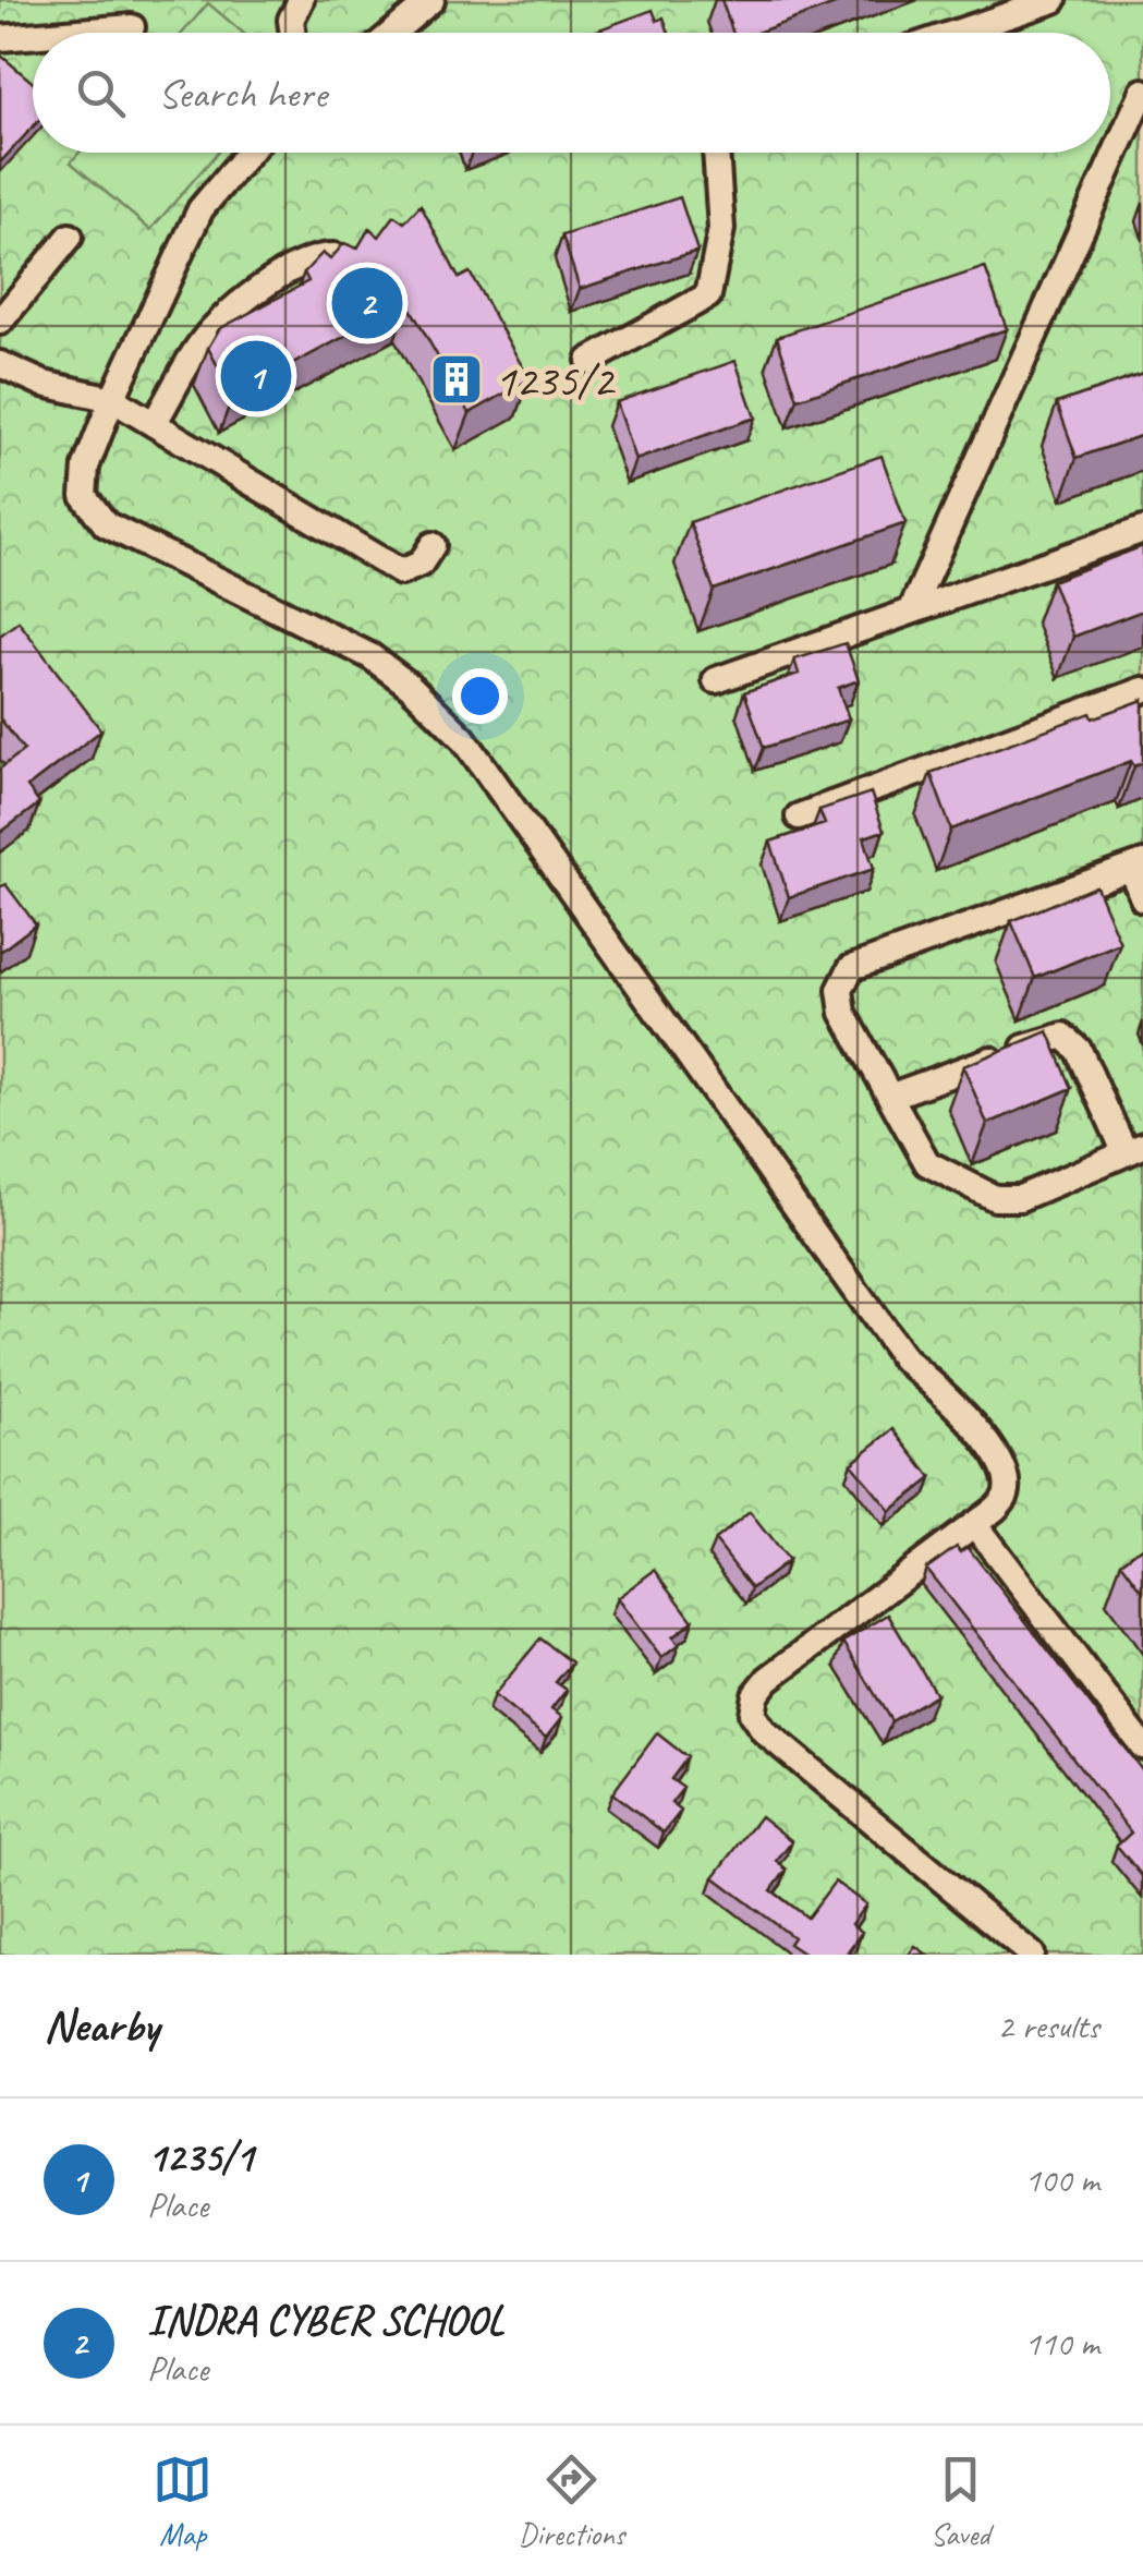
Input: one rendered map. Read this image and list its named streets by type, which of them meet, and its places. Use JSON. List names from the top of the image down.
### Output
{
  "places": {
    "building": ["1235/2"]
  },
  "page": {
    "search": "Search here",
    "pins": ["2", "1"],
    "heading": ["Nearby", "2 results"],
    "list": [
      {
        "mark": "1",
        "name": "1235/1",
        "note": "Place",
        "value": "100 m"
      },
      {
        "mark": "2",
        "name": "INDRA CYBER SCHOOL",
        "note": "Place",
        "value": "110 m"
      }
    ],
    "nav": ["Map", "Directions", "Saved"]
  }
}
